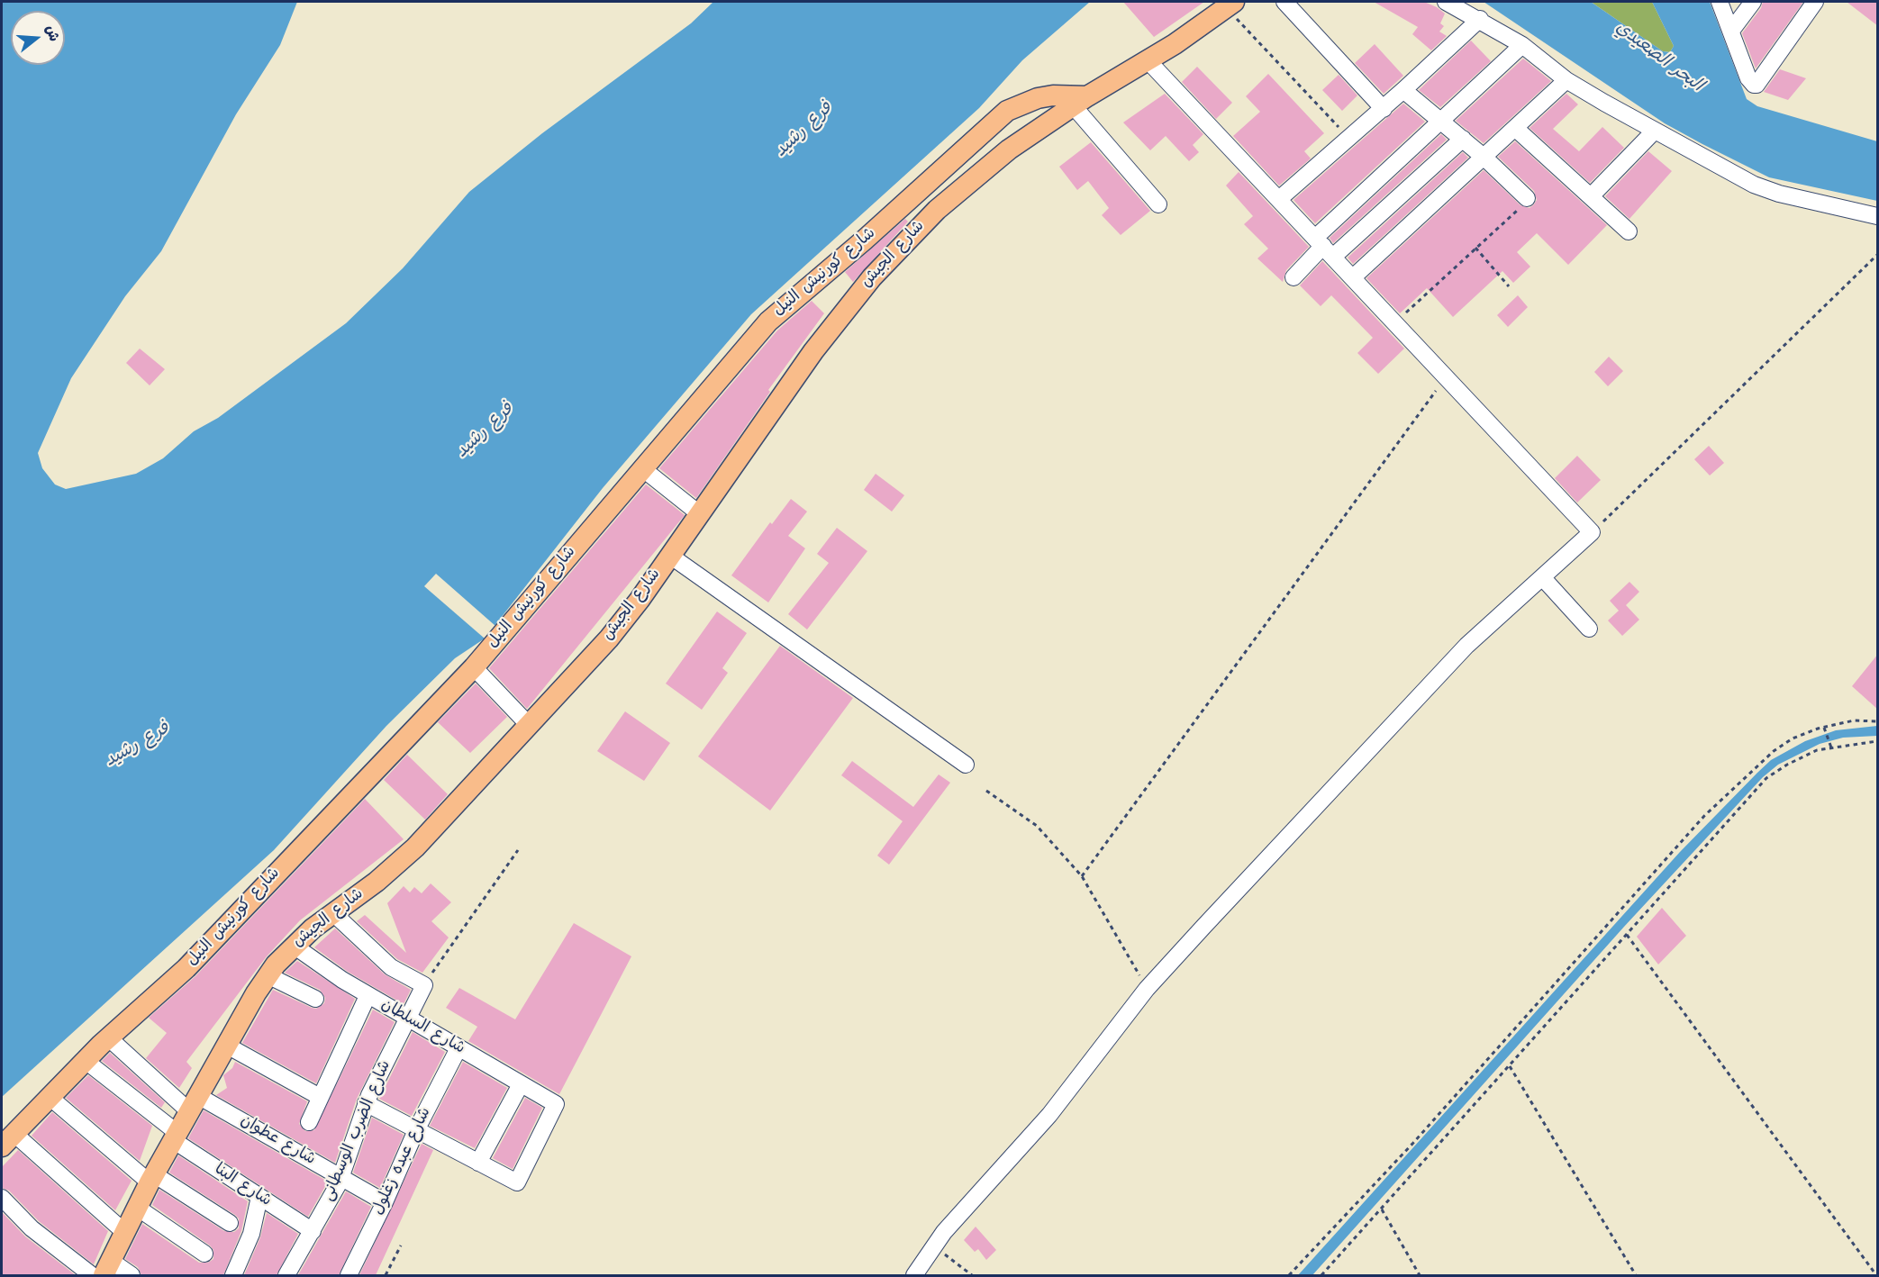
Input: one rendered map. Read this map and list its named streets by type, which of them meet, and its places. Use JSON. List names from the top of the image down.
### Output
{
  "streets": {
    "main road": ["شارع الجيش", "شارع كورنيش النيل"],
    "street": [
      "شارع السلطان",
      "شارع الضرب الوسطانى",
      "شارع عطوان",
      "شارع عبده زغلول",
      "شارع البنا"
    ]
  },
  "crossings": [
    ["شارع الجيش", "شارع كورنيش النيل"],
    ["شارع الجيش", "شارع السلطان"],
    ["شارع الجيش", "شارع عطوان"],
    ["شارع الجيش", "شارع البنا"],
    ["شارع كورنيش النيل", "شارع عطوان"],
    ["شارع كورنيش النيل", "شارع البنا"],
    ["شارع السلطان", "شارع الضرب الوسطانى"],
    ["شارع السلطان", "شارع عبده زغلول"],
    ["شارع الضرب الوسطانى", "شارع عطوان"],
    ["شارع الضرب الوسطانى", "شارع البنا"],
    ["شارع عطوان", "شارع عبده زغلول"]
  ],
  "water": ["البحر الصعيدي", "فرع رشيد"],
  "north": "right"
}
